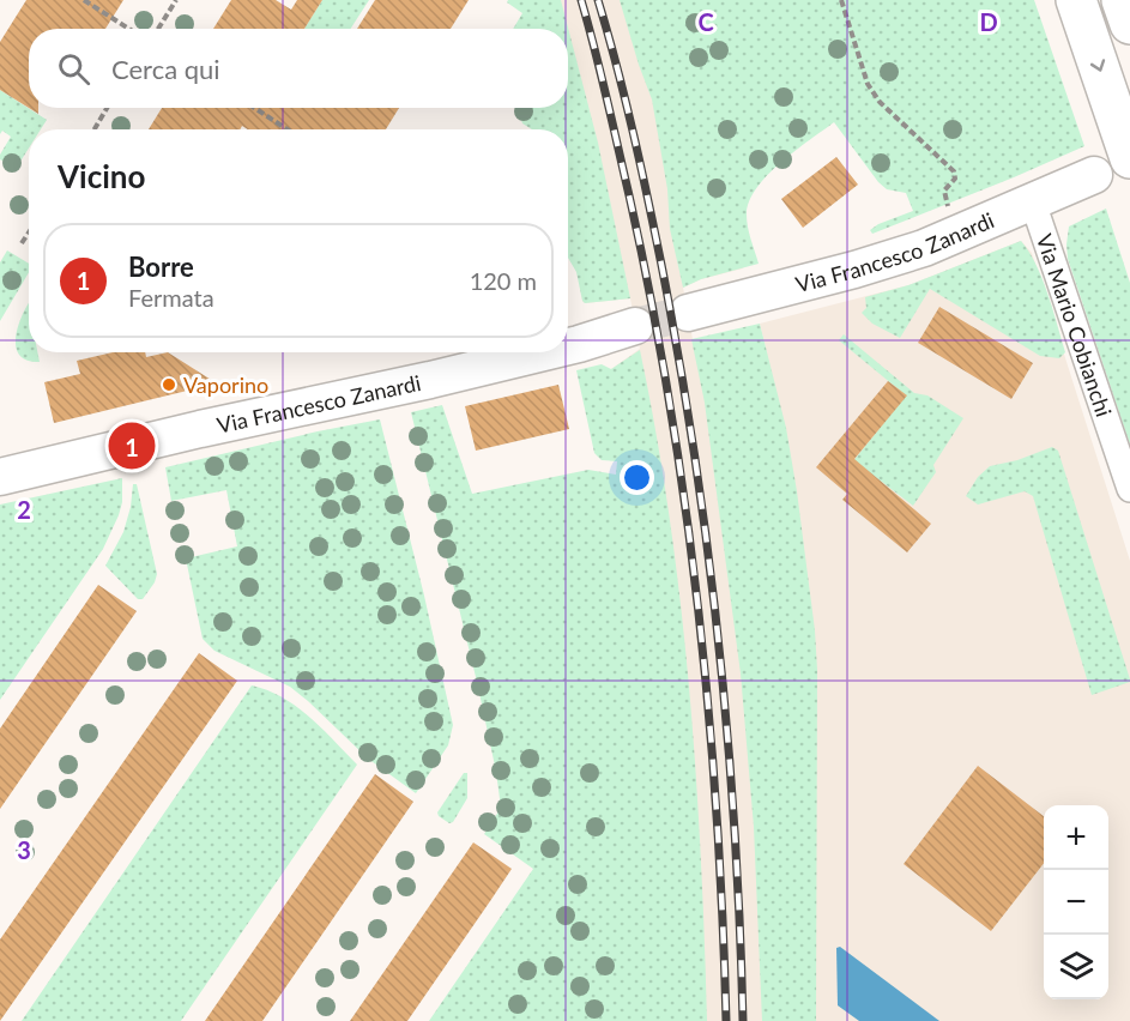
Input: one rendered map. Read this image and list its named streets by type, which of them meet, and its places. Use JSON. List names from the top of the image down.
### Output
{
  "streets": {
    "main road": ["Via Francesco Zanardi"],
    "street": ["Via Mario Cobianchi"]
  },
  "crossings": [
    ["Via Francesco Zanardi", "Via Mario Cobianchi"]
  ],
  "places": ["Vaporino"],
  "page": {
    "search": "Cerca qui",
    "heading": "Vicino",
    "list": [
      {
        "mark": "1",
        "name": "Borre",
        "note": "Fermata",
        "value": "120 m"
      }
    ],
    "pins": "1",
    "map_buttons": ["+", "−"]
  },
  "grid": {
    "columns": ["C", "D"],
    "rows": ["2", "3"]
  }
}
